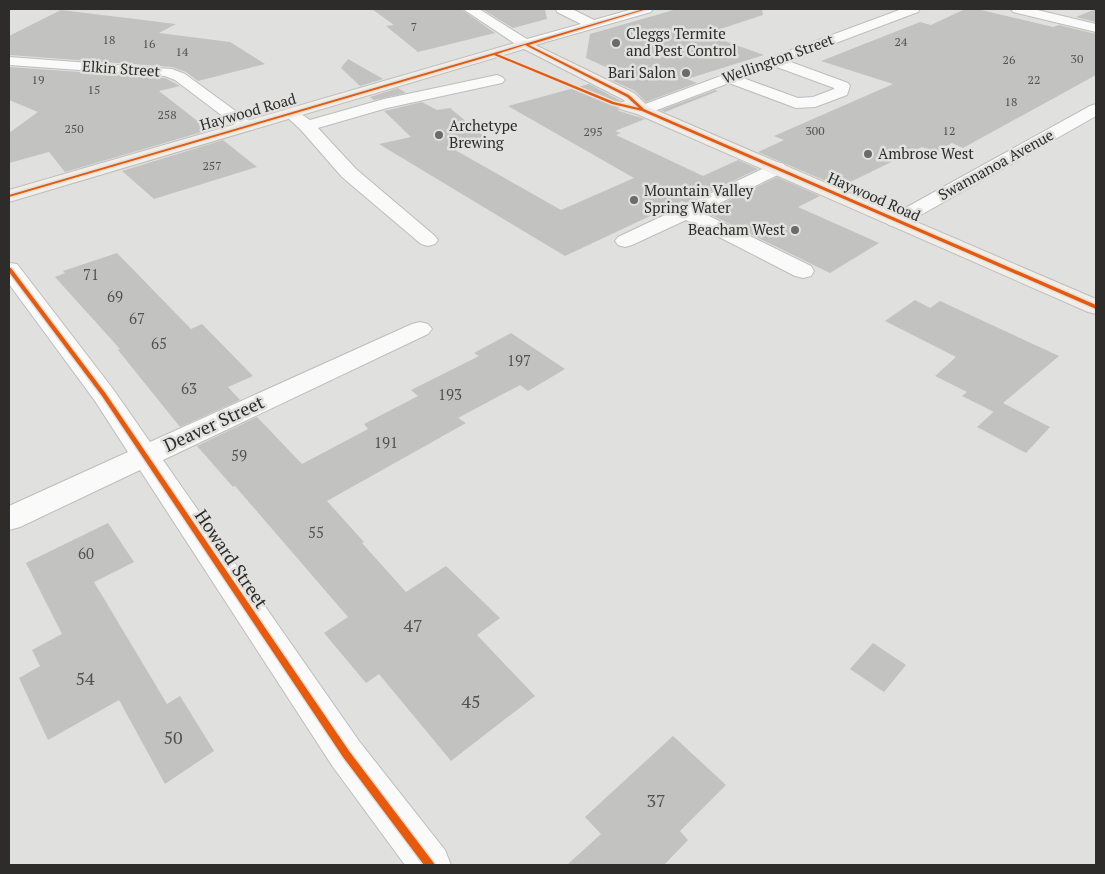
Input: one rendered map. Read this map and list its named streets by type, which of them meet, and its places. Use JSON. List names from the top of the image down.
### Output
{
  "streets": {
    "main road": ["Haywood Road"],
    "street": [
      "Wellington Street",
      "Elkin Street",
      "Swannanoa Avenue",
      "Deaver Street",
      "Howard Street"
    ]
  },
  "crossings": [
    ["Wellington Street", "Haywood Road"],
    ["Elkin Street", "Haywood Road"],
    ["Haywood Road", "Swannanoa Avenue"],
    ["Deaver Street", "Howard Street"]
  ],
  "places": [
    "Cleggs Termite and Pest Control",
    "Bari Salon",
    "Archetype Brewing",
    "Ambrose West",
    "Mountain Valley Spring Water",
    "Beacham West"
  ],
  "house_numbers": [
    "7",
    "18",
    "24",
    "16",
    "14",
    "30",
    "26",
    "19",
    "22",
    "15",
    "18",
    "258",
    "250",
    "300",
    "12",
    "295",
    "257",
    "71",
    "69",
    "67",
    "65",
    "197",
    "63",
    "193",
    "191",
    "59",
    "55",
    "60",
    "47",
    "54",
    "45",
    "50",
    "37"
  ]
}
